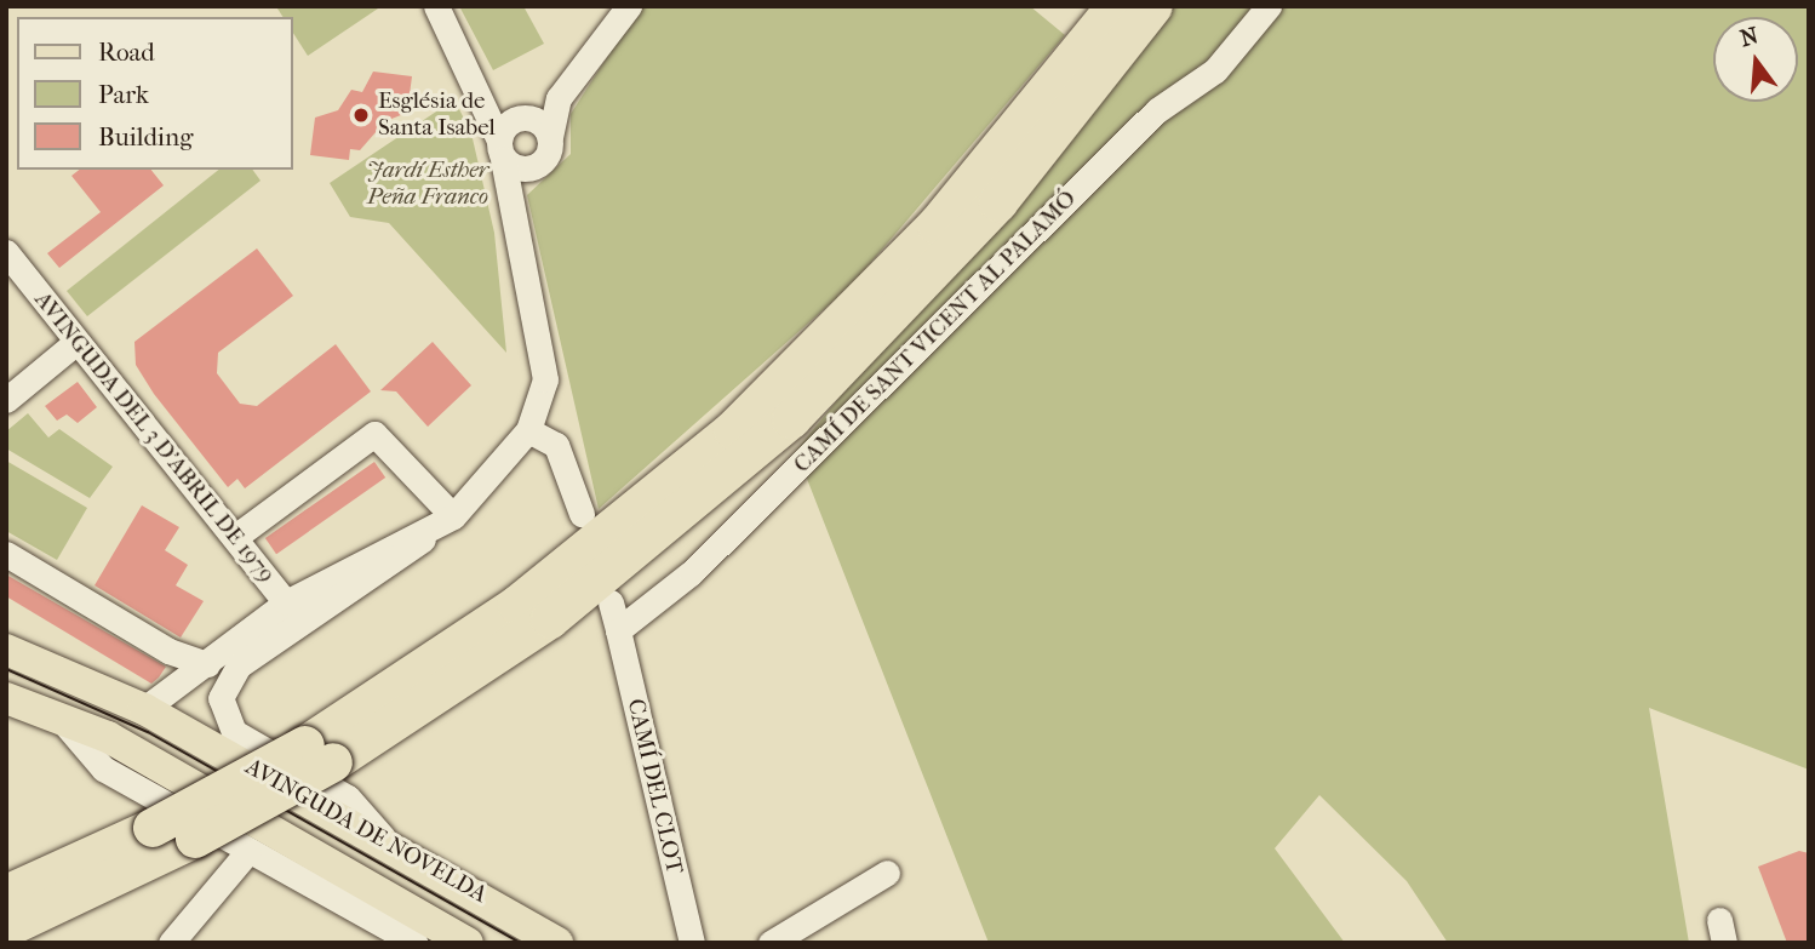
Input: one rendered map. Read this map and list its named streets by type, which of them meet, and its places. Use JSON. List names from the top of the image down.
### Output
{
  "streets": {
    "main road": ["AVINGUDA DE NOVELDA"],
    "street": ["CAMÍ DE SANT VICENT AL PALAMÓ", "AVINGUDA DEL 3 D'ABRIL DE 1979", "CAMÍ DEL CLOT"]
  },
  "crossings": [
    ["CAMÍ DE SANT VICENT AL PALAMÓ", "CAMÍ DEL CLOT"]
  ],
  "parks": ["Jardí Esther Peña Franco"],
  "places": ["Església de Santa Isabel"],
  "legend": ["Road", "Park", "Building"],
  "north": "top"
}
